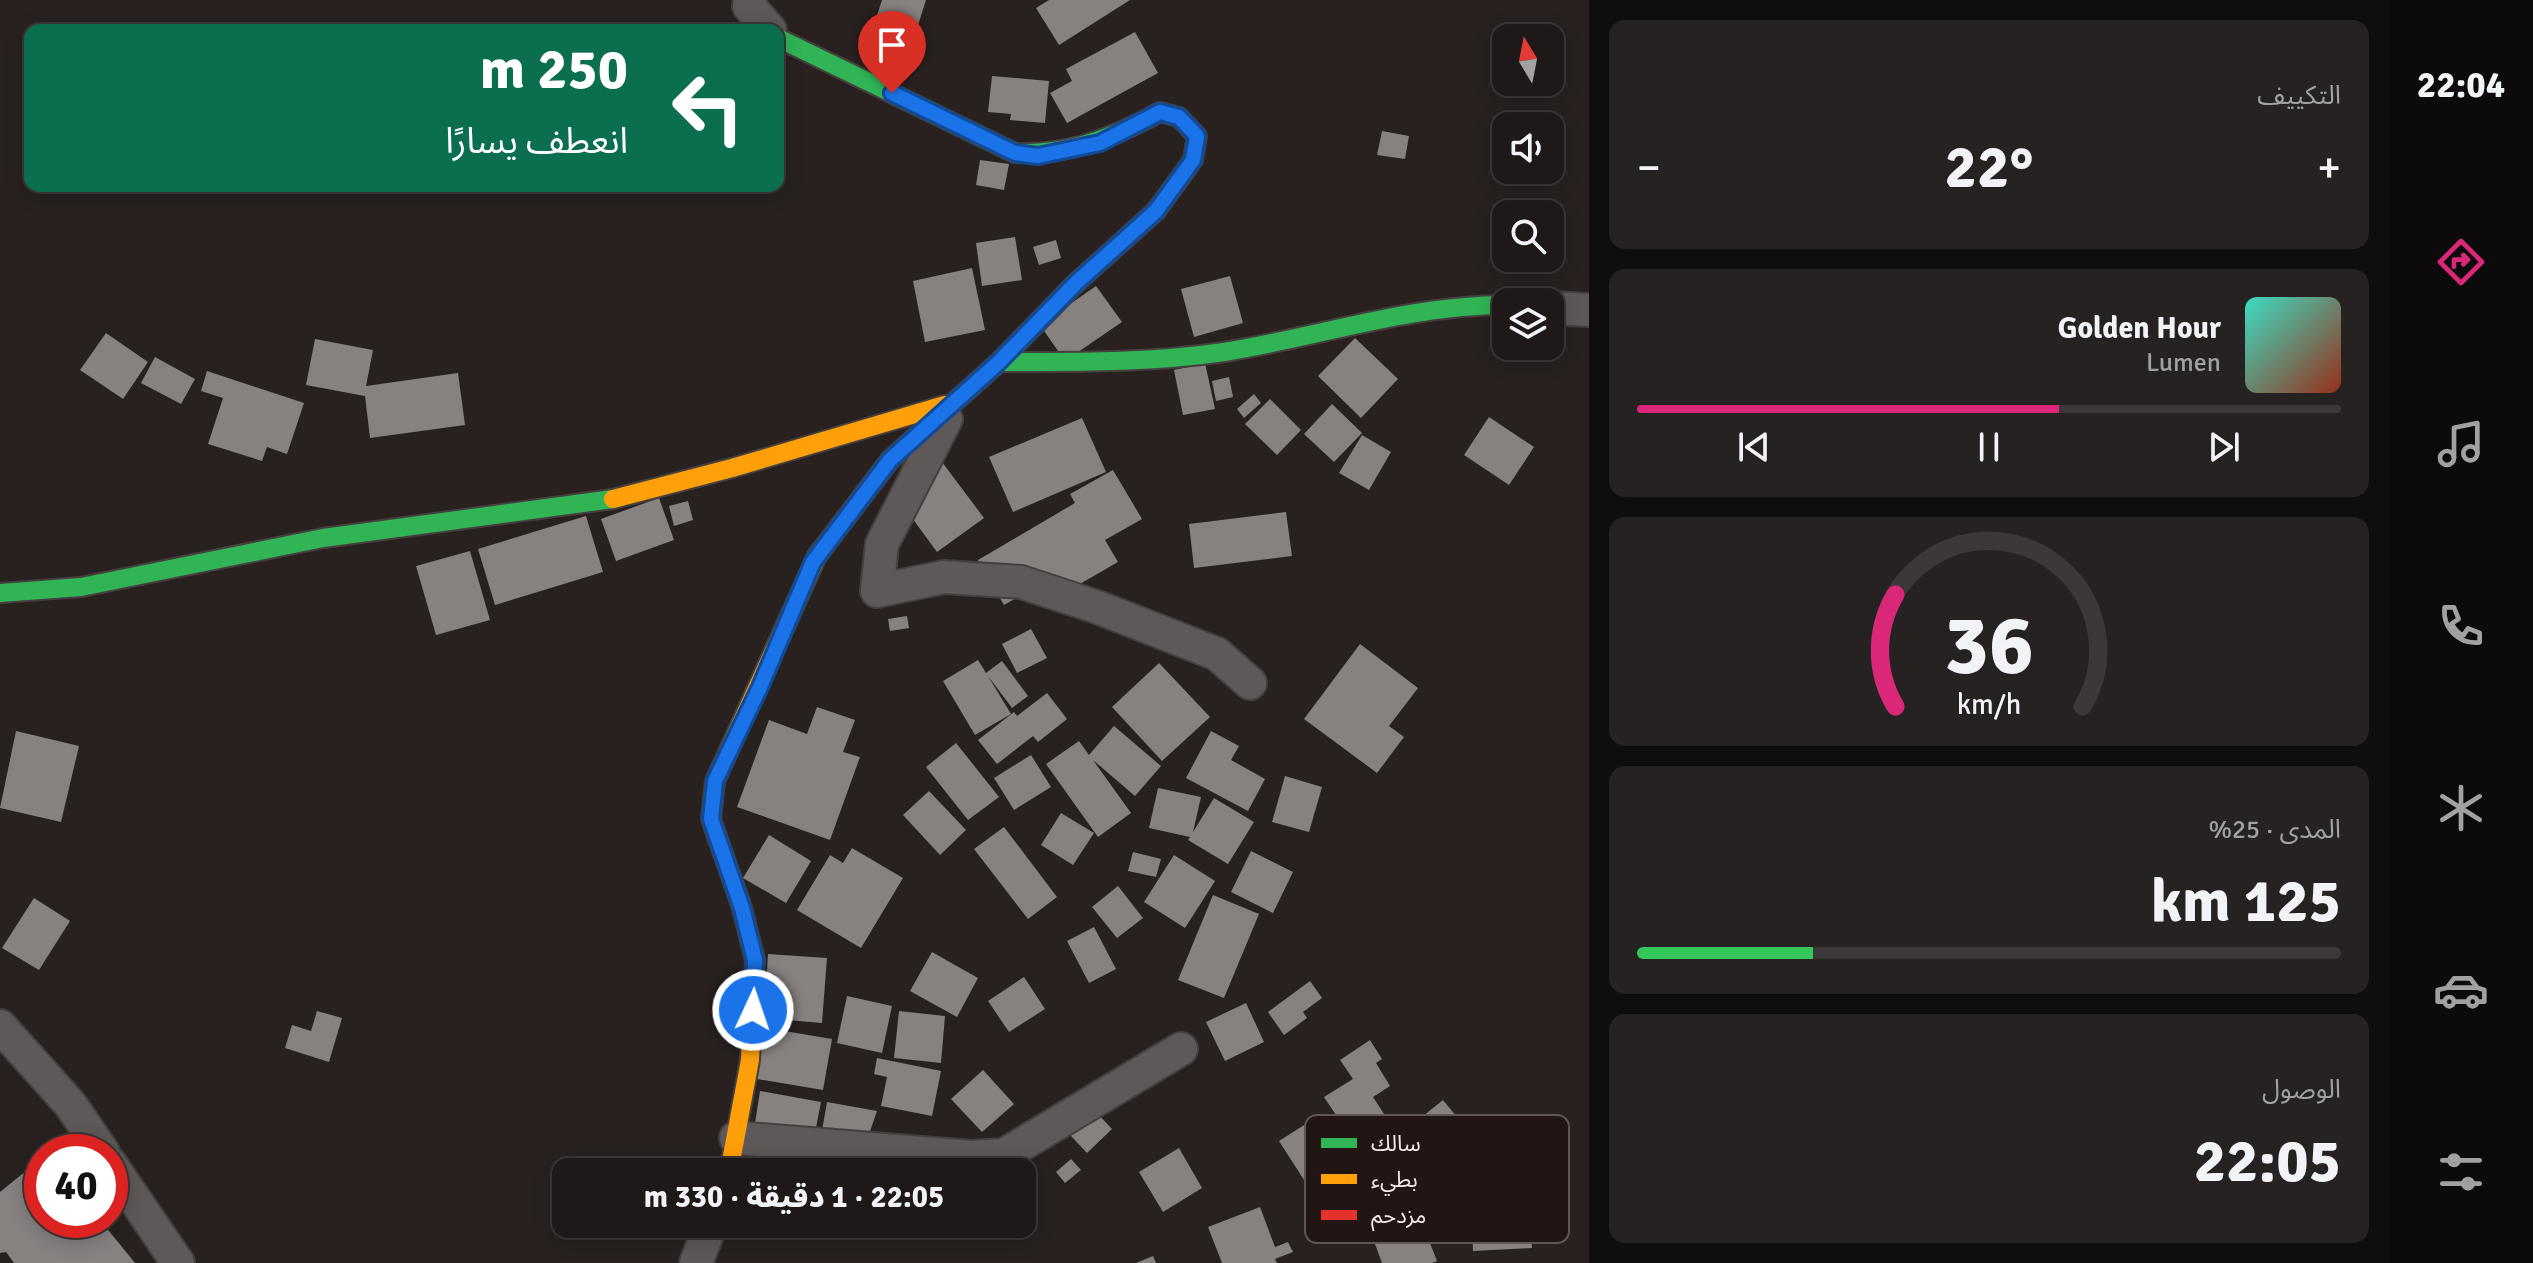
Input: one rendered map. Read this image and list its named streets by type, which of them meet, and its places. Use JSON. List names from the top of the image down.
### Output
{
  "legend": ["سالك", "بطيء", "مزدحم"],
  "north": "top",
  "page": {
    "tabs": "22:04",
    "tile": [
      "التكييف",
      ["المدى · 25%", "125 km"],
      ["الوصول", "22:05"]
    ],
    "turn": ["250 m", "انعطف يسارًا"],
    "heat": ["−", "22°", "+"],
    "song": ["Golden Hour", "Lumen"],
    "limit": "40",
    "trip": "22:05 · 1 دقيقة · 330 m",
    "gauge": ["36", "km/h"]
  }
}
